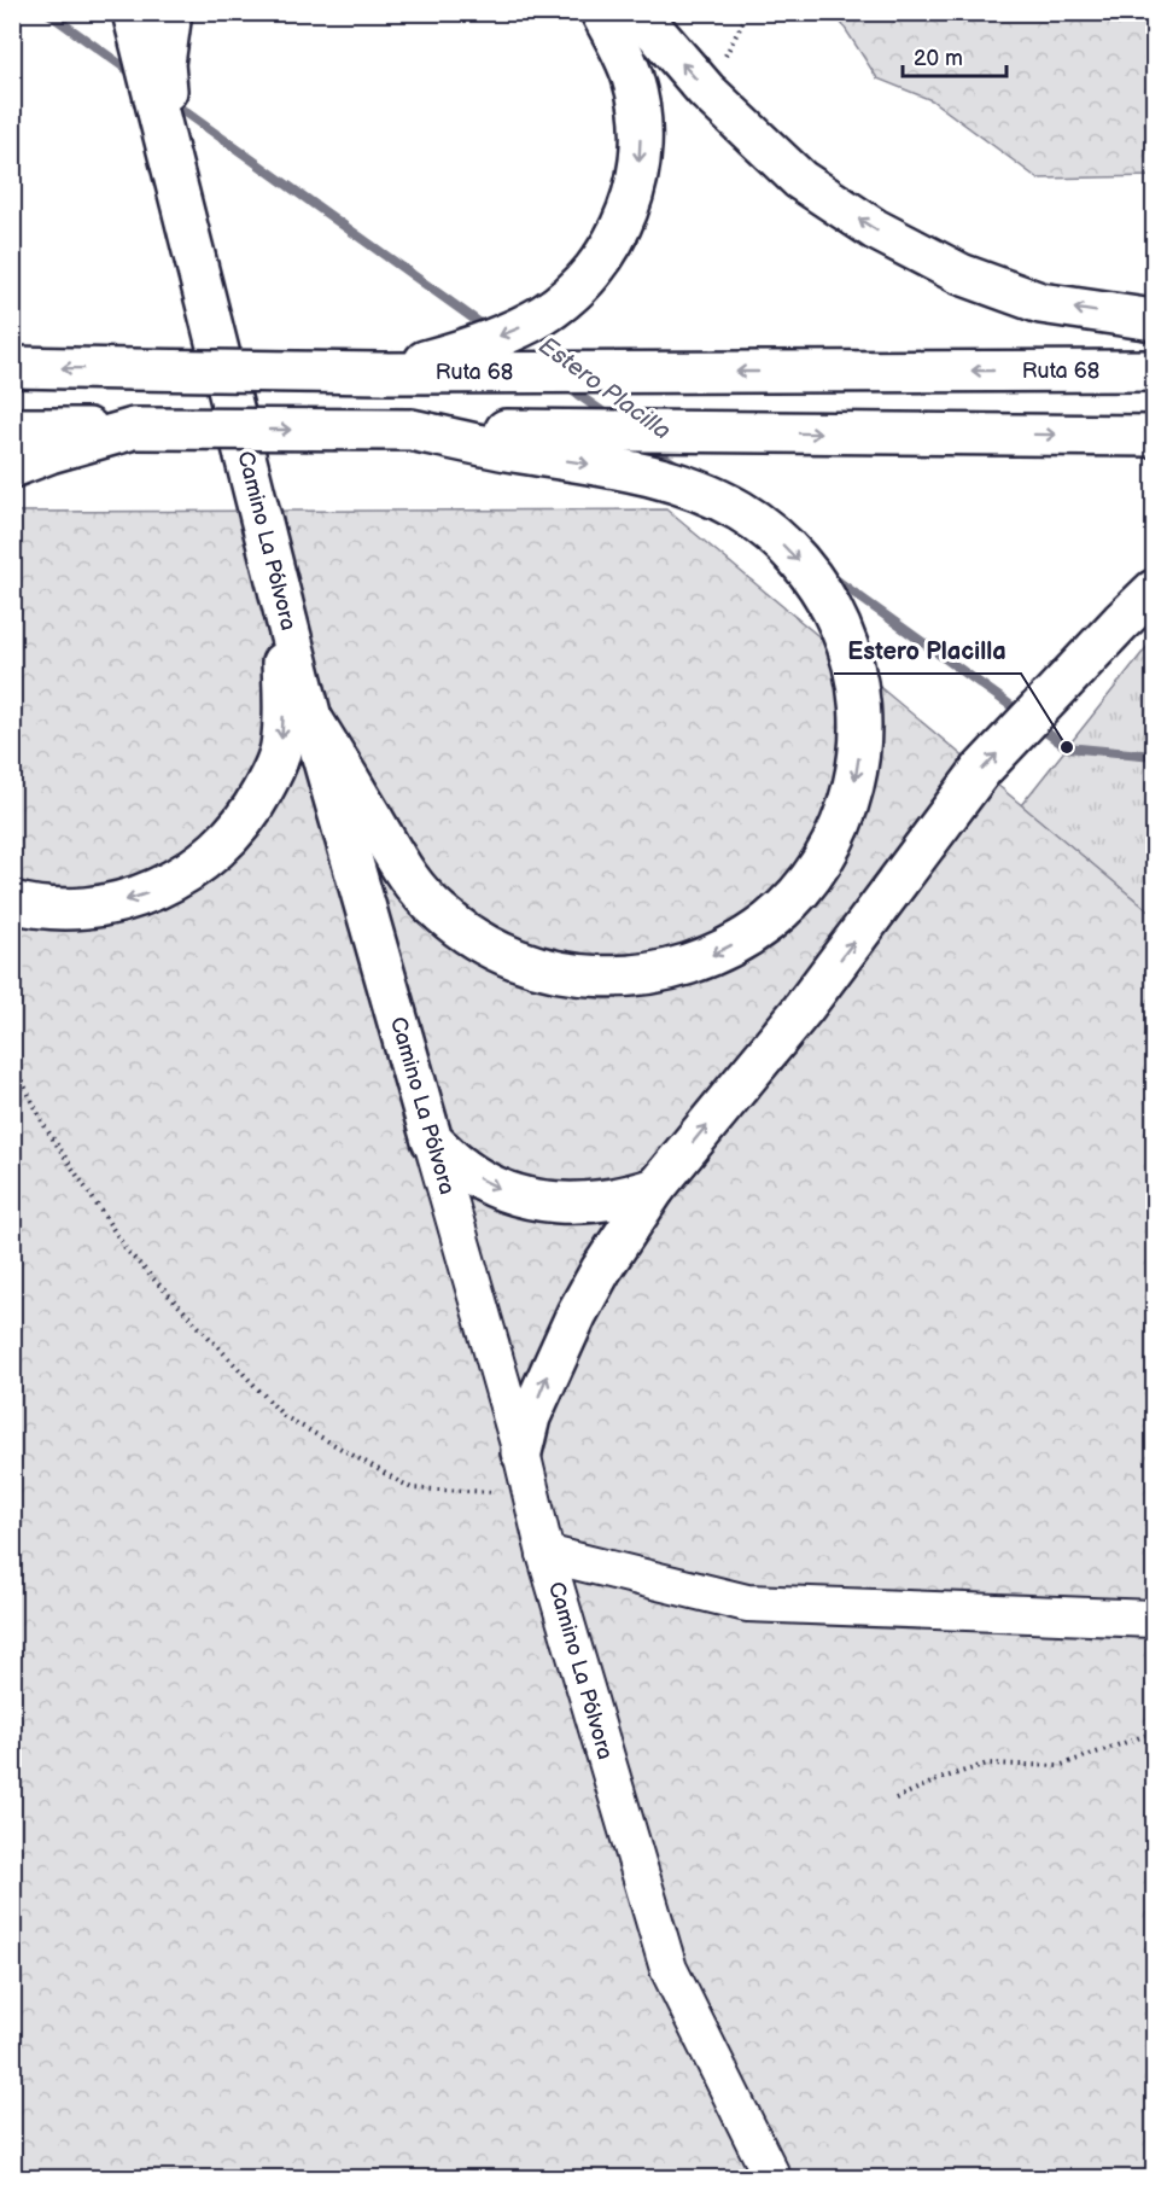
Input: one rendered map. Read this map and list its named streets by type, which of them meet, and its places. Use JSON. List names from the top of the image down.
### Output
{
  "streets": {
    "highway": ["Ruta 68", "Camino La Pólvora"]
  },
  "water": ["Estero Placilla"],
  "places": ["Estero Placilla"],
  "scale_bar": "20 m"
}
